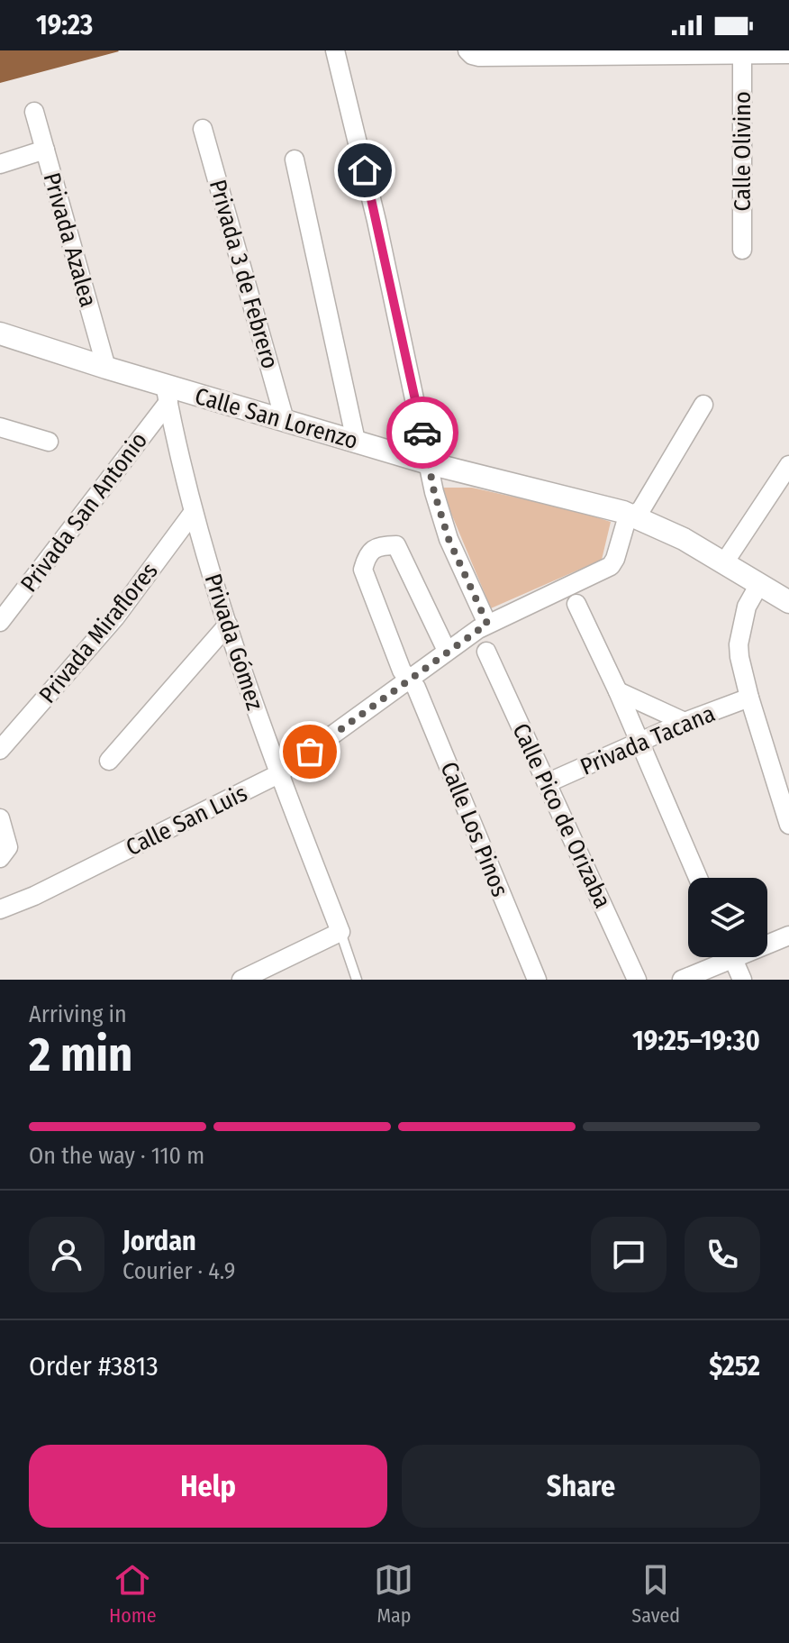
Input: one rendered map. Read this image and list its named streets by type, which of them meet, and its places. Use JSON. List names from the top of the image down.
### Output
{
  "streets": {
    "street": [
      "Calle Olivino",
      "Privada Azalea",
      "Privada 3 de Febrero",
      "Calle San Lorenzo",
      "Privada San Antonio",
      "Privada Miraflores",
      "Privada Gómez",
      "Privada Tacana",
      "Calle Pico de Orizaba",
      "Calle San Luis",
      "Calle Los Pinos"
    ]
  },
  "crossings": [
    ["Privada Azalea", "Calle San Lorenzo"],
    ["Privada 3 de Febrero", "Calle San Lorenzo"],
    ["Calle San Lorenzo", "Privada San Antonio"],
    ["Calle San Lorenzo", "Privada Gómez"],
    ["Calle San Lorenzo", "Calle San Luis"],
    ["Privada San Antonio", "Privada Gómez"],
    ["Privada Miraflores", "Privada Gómez"],
    ["Privada Gómez", "Calle San Luis"],
    ["Privada Tacana", "Calle Pico de Orizaba"],
    ["Calle San Luis", "Calle Los Pinos"]
  ],
  "page": {
    "status": "19:23",
    "heading": ["2 min", "Arriving in", "19:25–19:30"],
    "panel": [
      "Jordan",
      "Courier · 4.9",
      "Order #3813",
      "$252"
    ],
    "bar": "On the way · 110 m",
    "buttons": ["Help", "Share"],
    "tabs": ["Home", "Map", "Saved"]
  }
}
